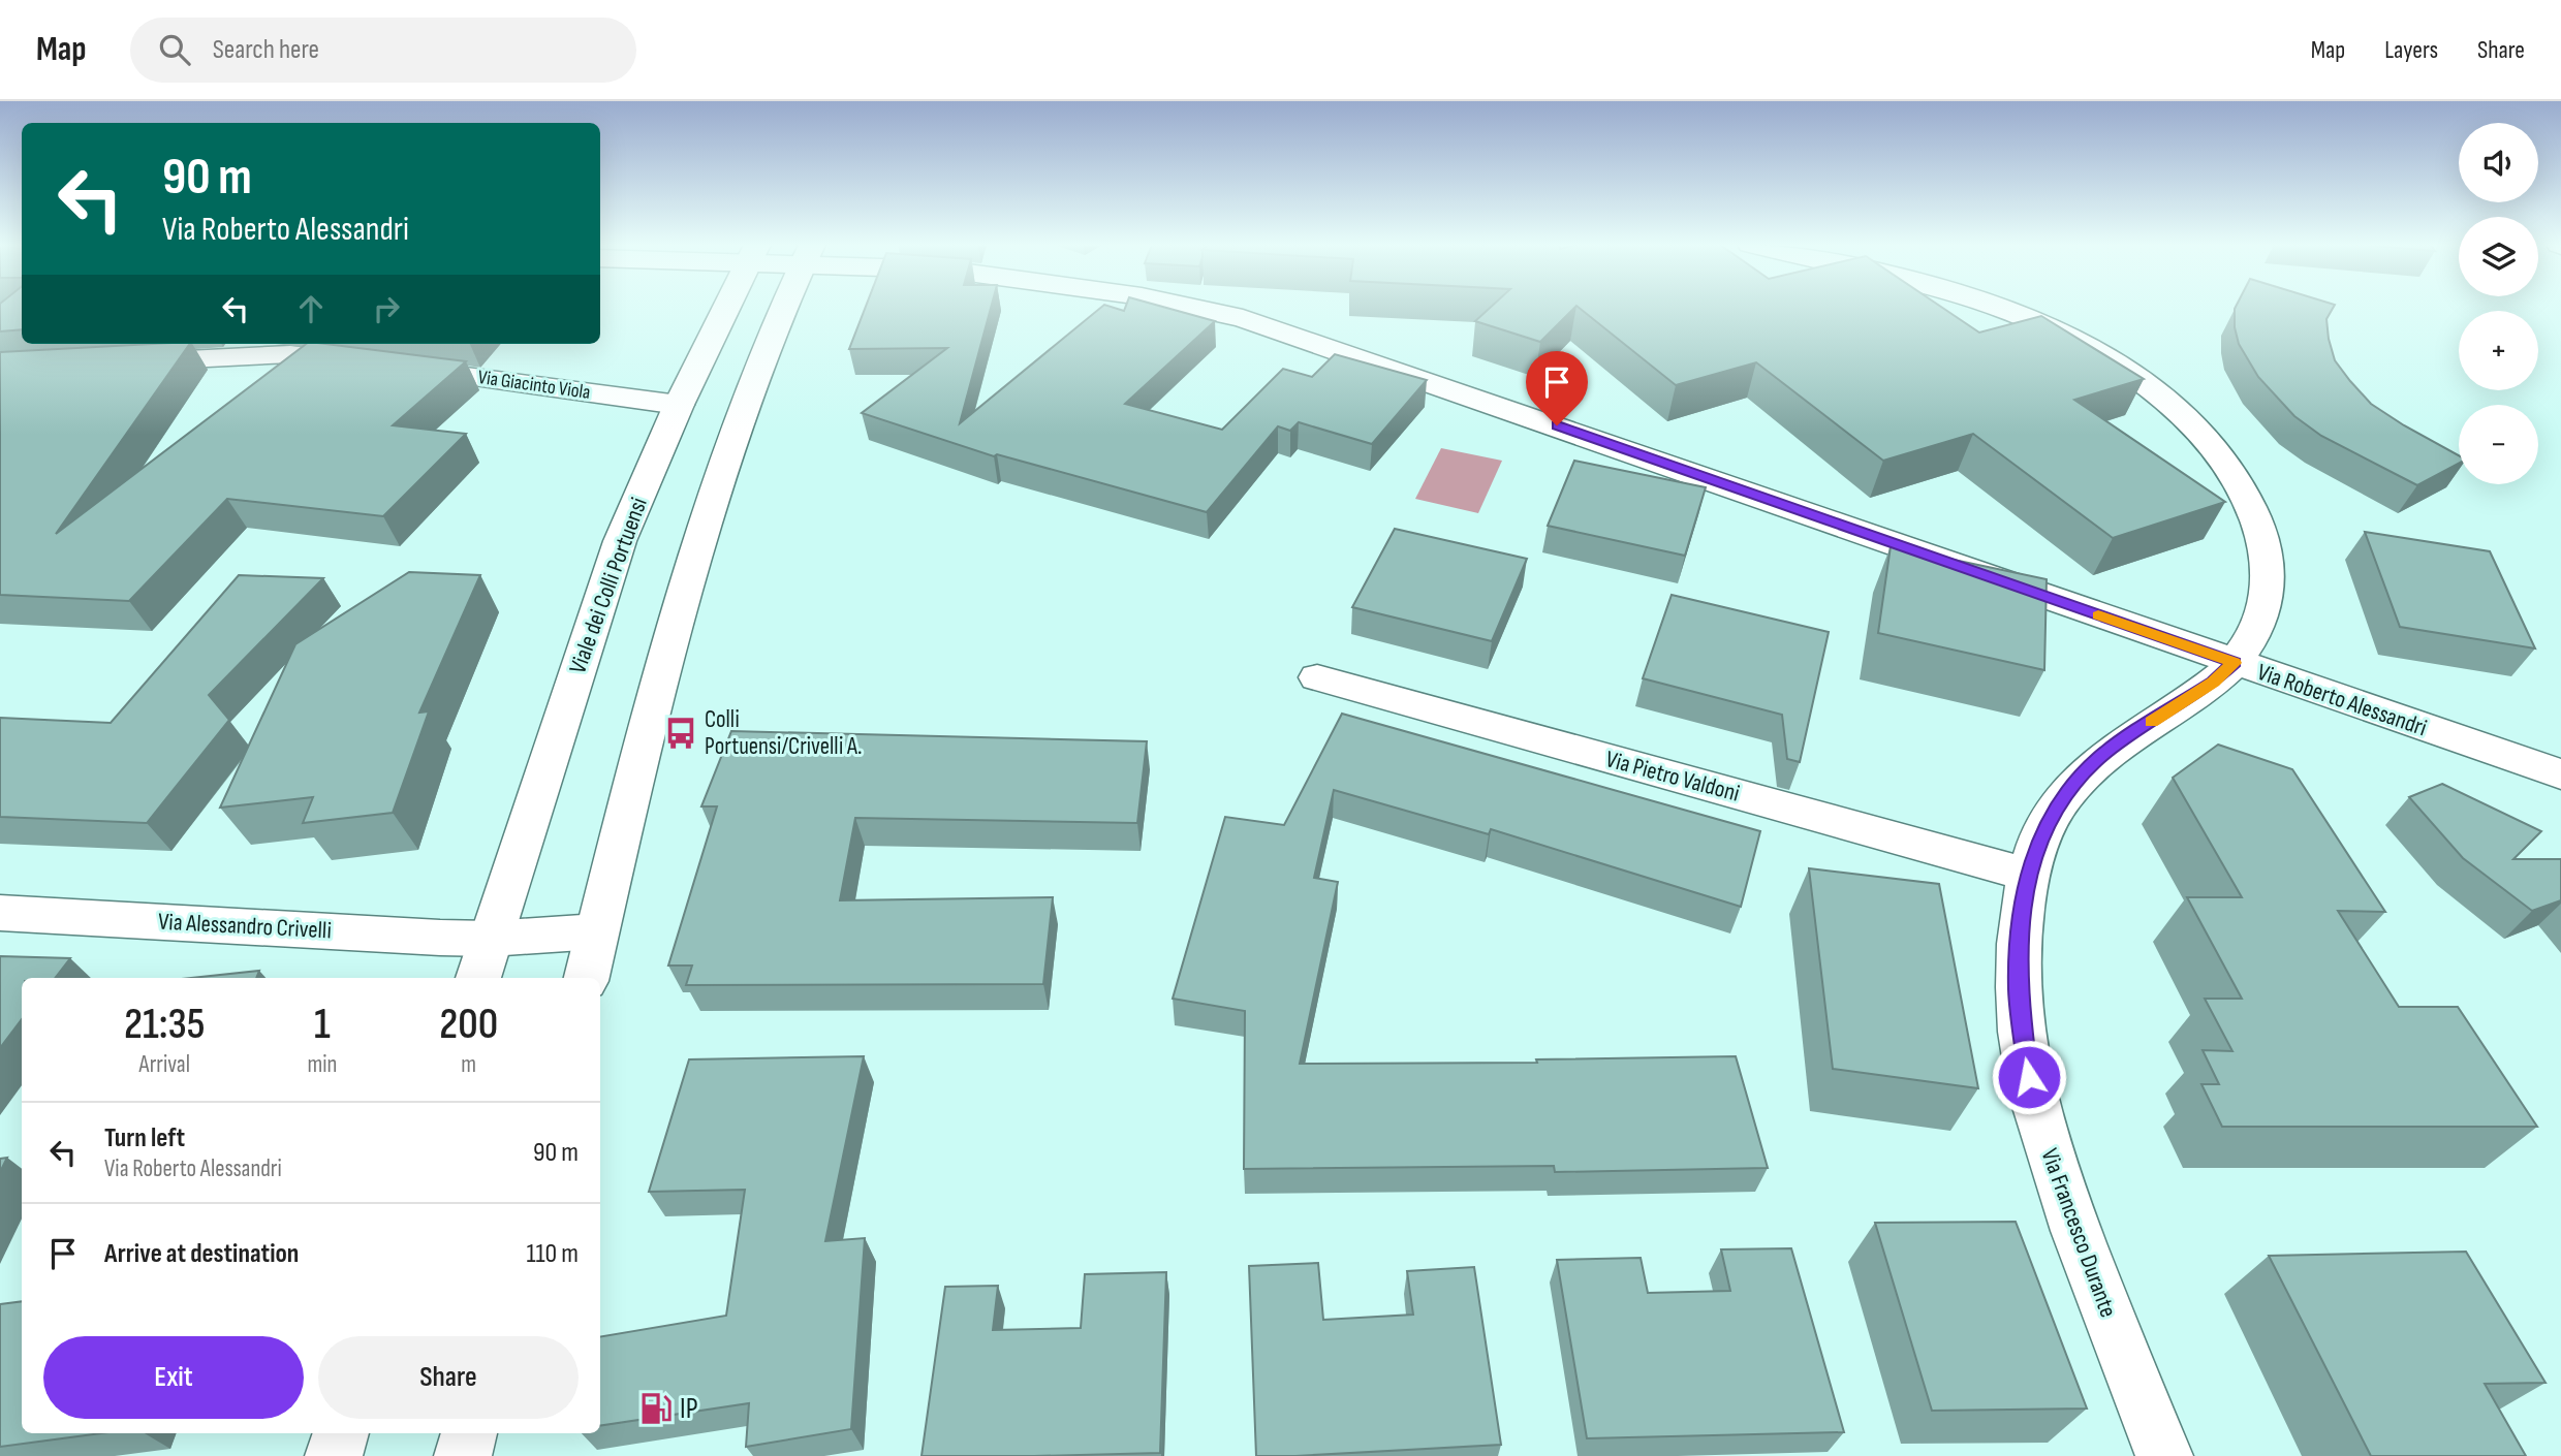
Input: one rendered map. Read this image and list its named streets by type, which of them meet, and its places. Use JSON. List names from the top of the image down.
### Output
{
  "streets": {
    "street": [
      "Via Giacinto Viola",
      "Viale dei Colli Portuensi",
      "Via Roberto Alessandri",
      "Via Pietro Valdoni",
      "Via Alessandro Crivelli",
      "Via Francesco Durante"
    ]
  },
  "crossings": [
    ["Via Giacinto Viola", "Viale dei Colli Portuensi"],
    ["Viale dei Colli Portuensi", "Via Alessandro Crivelli"],
    ["Via Roberto Alessandri", "Via Francesco Durante"],
    ["Via Pietro Valdoni", "Via Francesco Durante"]
  ],
  "places": {
    "bus stop": ["Colli Portuensi/Crivelli A."],
    "fuel station": ["IP"]
  },
  "page": {
    "header": "Map",
    "search": "Search here",
    "nav": ["Map", "Layers", "Share"],
    "map_buttons": ["+", "−"],
    "turn": ["90 m", "Via Roberto Alessandri"],
    "eta": [
      "21:35",
      "Arrival",
      "1",
      "min",
      "200",
      "m"
    ],
    "list": [
      {
        "name": "Turn left",
        "note": "Via Roberto Alessandri",
        "value": "90 m"
      },
      {
        "name": "Arrive at destination",
        "value": "110 m"
      }
    ],
    "buttons": ["Exit", "Share"]
  }
}
